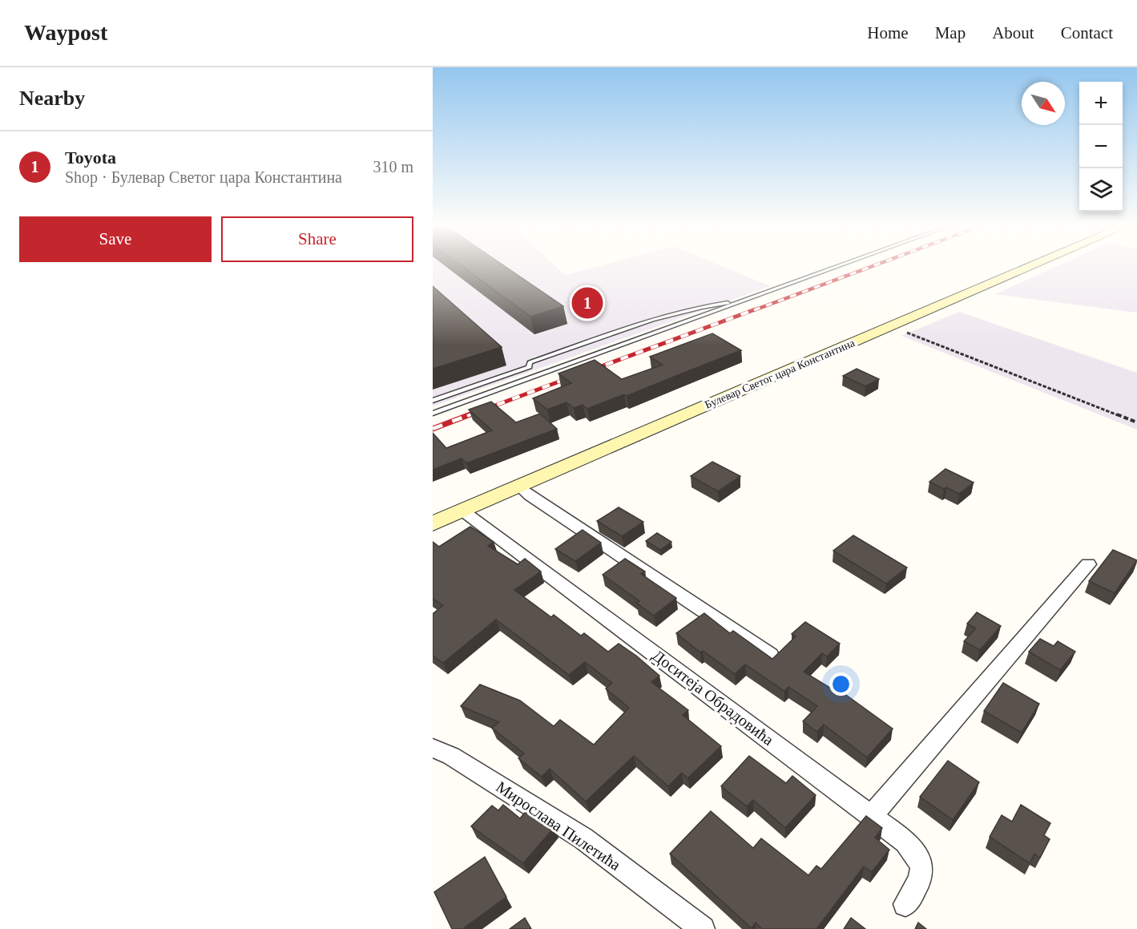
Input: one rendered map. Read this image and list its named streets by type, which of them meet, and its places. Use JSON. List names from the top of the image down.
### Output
{
  "streets": {
    "main road": ["Булевар Светог цара Константина"],
    "street": ["Доситеја Обрадовића", "Мирослава Пилетића"]
  },
  "crossings": [
    ["Булевар Светог цара Константина", "Доситеја Обрадовића"]
  ],
  "north": "bottom right",
  "page": {
    "header": "Waypost",
    "nav": [
      "Home",
      "Map",
      "About",
      "Contact"
    ],
    "heading": "Nearby",
    "map_buttons": ["+", "−"],
    "list": [
      {
        "mark": "1",
        "name": "Toyota",
        "note": "Shop · Булевар Светог цара Константина",
        "value": "310 m"
      }
    ],
    "buttons": ["Save", "Share"],
    "pins": "1"
  }
}
